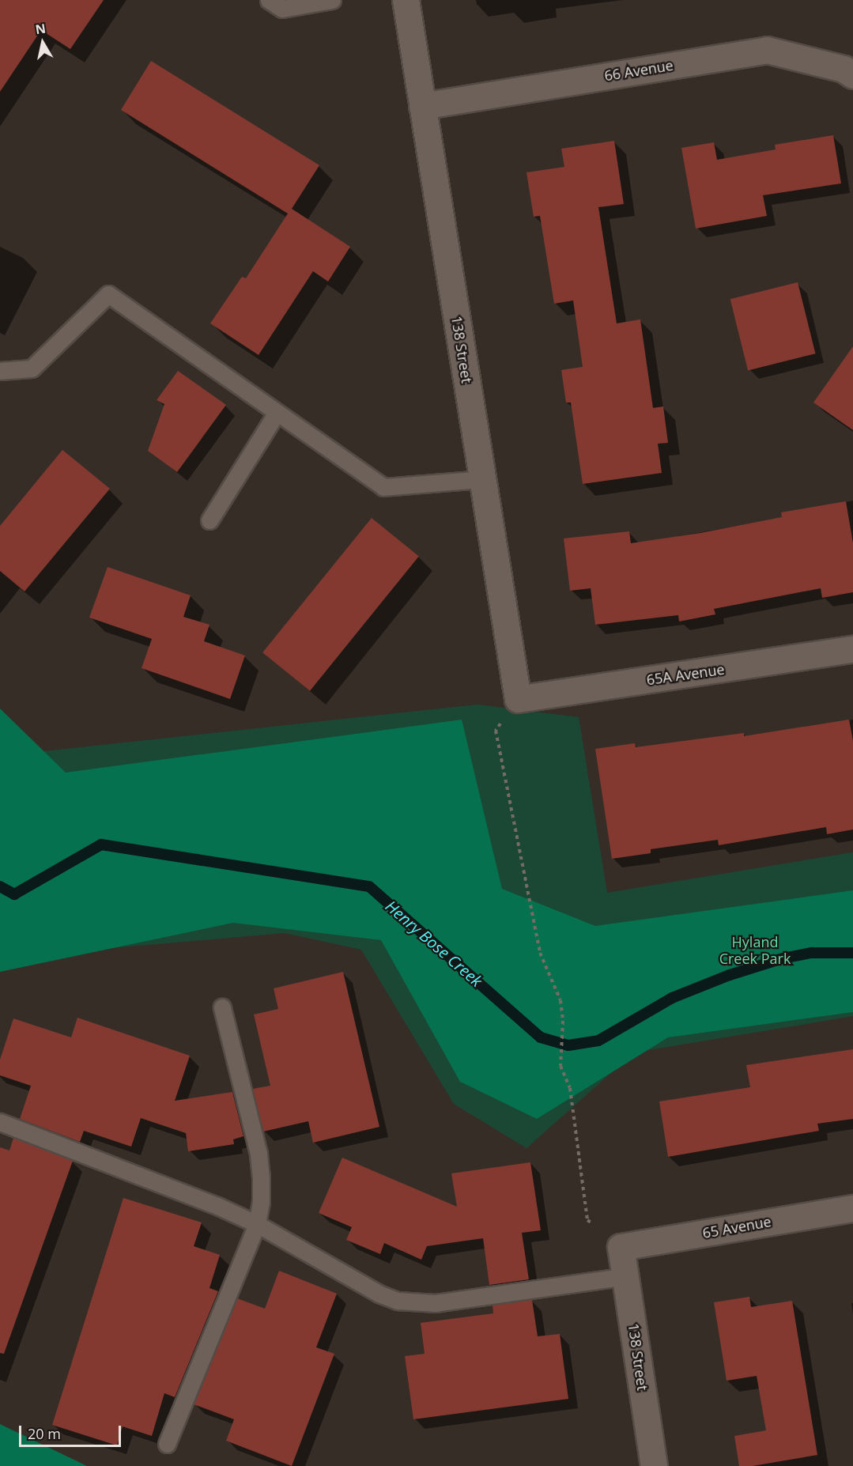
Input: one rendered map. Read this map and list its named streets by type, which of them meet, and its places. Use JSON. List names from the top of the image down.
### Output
{
  "streets": {
    "street": [
      "66 Avenue",
      "138 Street",
      "65A Avenue",
      "65 Avenue"
    ]
  },
  "crossings": [
    ["66 Avenue", "138 Street"],
    ["138 Street", "65A Avenue"],
    ["138 Street", "65 Avenue"]
  ],
  "water": ["Henry Bose Creek"],
  "parks": ["Hyland Creek Park"],
  "scale_bar": "20 m",
  "north": "top"
}
